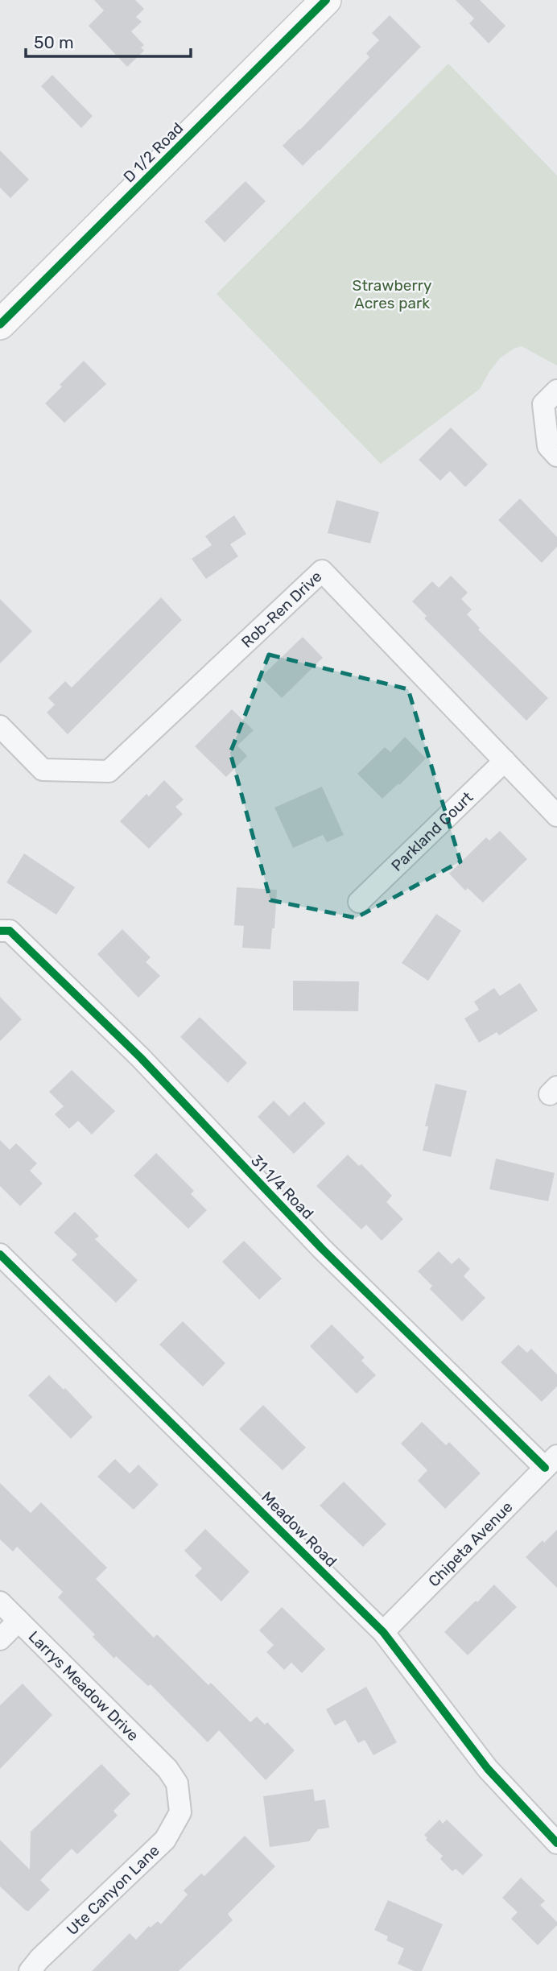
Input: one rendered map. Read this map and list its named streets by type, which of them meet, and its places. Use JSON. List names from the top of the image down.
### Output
{
  "streets": {
    "main road": ["D 1/2 Road"],
    "street": [
      "Rob-Ren Drive",
      "Parkland Court",
      "31 1/4 Road",
      "Meadow Road",
      "Chipeta Avenue",
      "Larrys Meadow Drive",
      "Ute Canyon Lane"
    ]
  },
  "crossings": [
    ["Rob-Ren Drive", "Parkland Court"],
    ["31 1/4 Road", "Chipeta Avenue"],
    ["Meadow Road", "Chipeta Avenue"],
    ["Larrys Meadow Drive", "Ute Canyon Lane"]
  ],
  "parks": ["Strawberry Acres park"],
  "scale_bar": "50 m"
}
